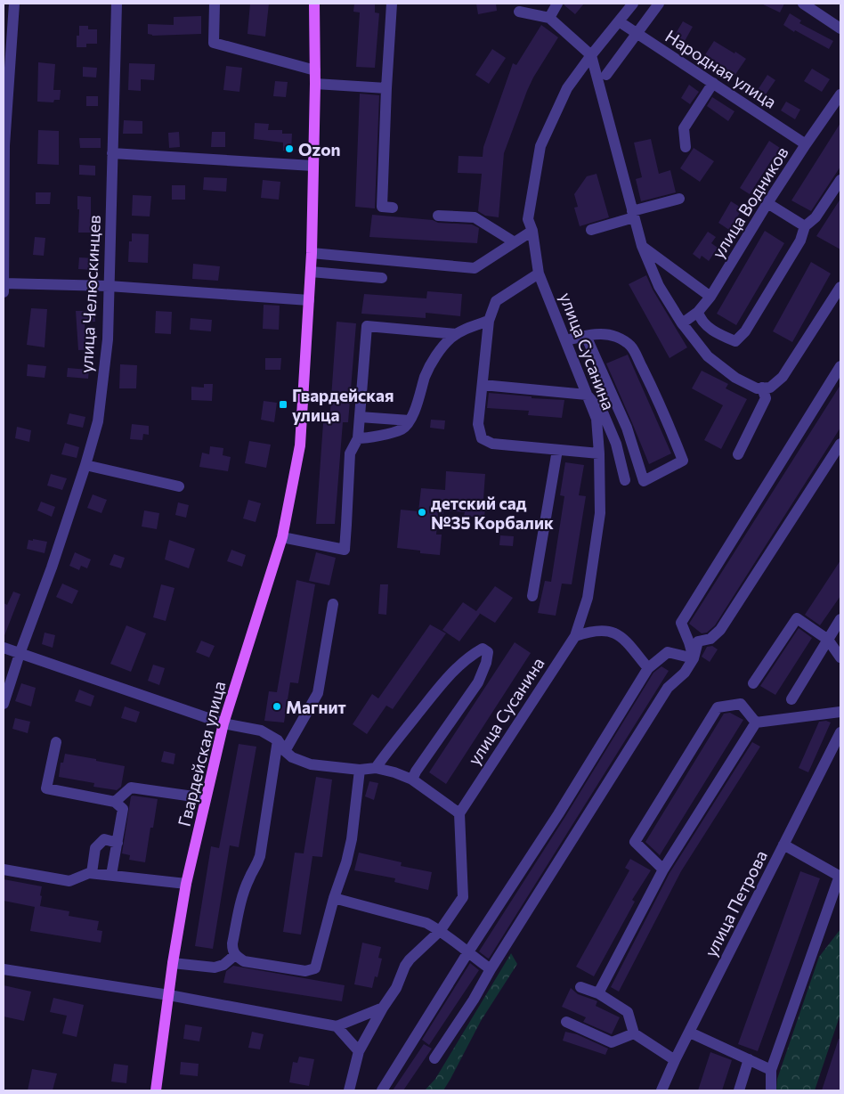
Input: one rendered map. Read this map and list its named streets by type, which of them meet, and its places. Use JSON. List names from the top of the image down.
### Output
{
  "streets": {
    "main road": ["Гвардейская улица"],
    "street": [
      "Народная улица",
      "улица Водников",
      "улица Челюскинцев",
      "улица Сусанина",
      "улица Петрова"
    ]
  },
  "crossings": [
    ["Народная улица", "улица Водников"],
    ["Народная улица", "улица Сусанина"]
  ],
  "places": {
    "other": ["Ozon", "детский сад №35 Корбалик", "Магнит"],
    "transit": ["Гвардейская улица"]
  }
}
